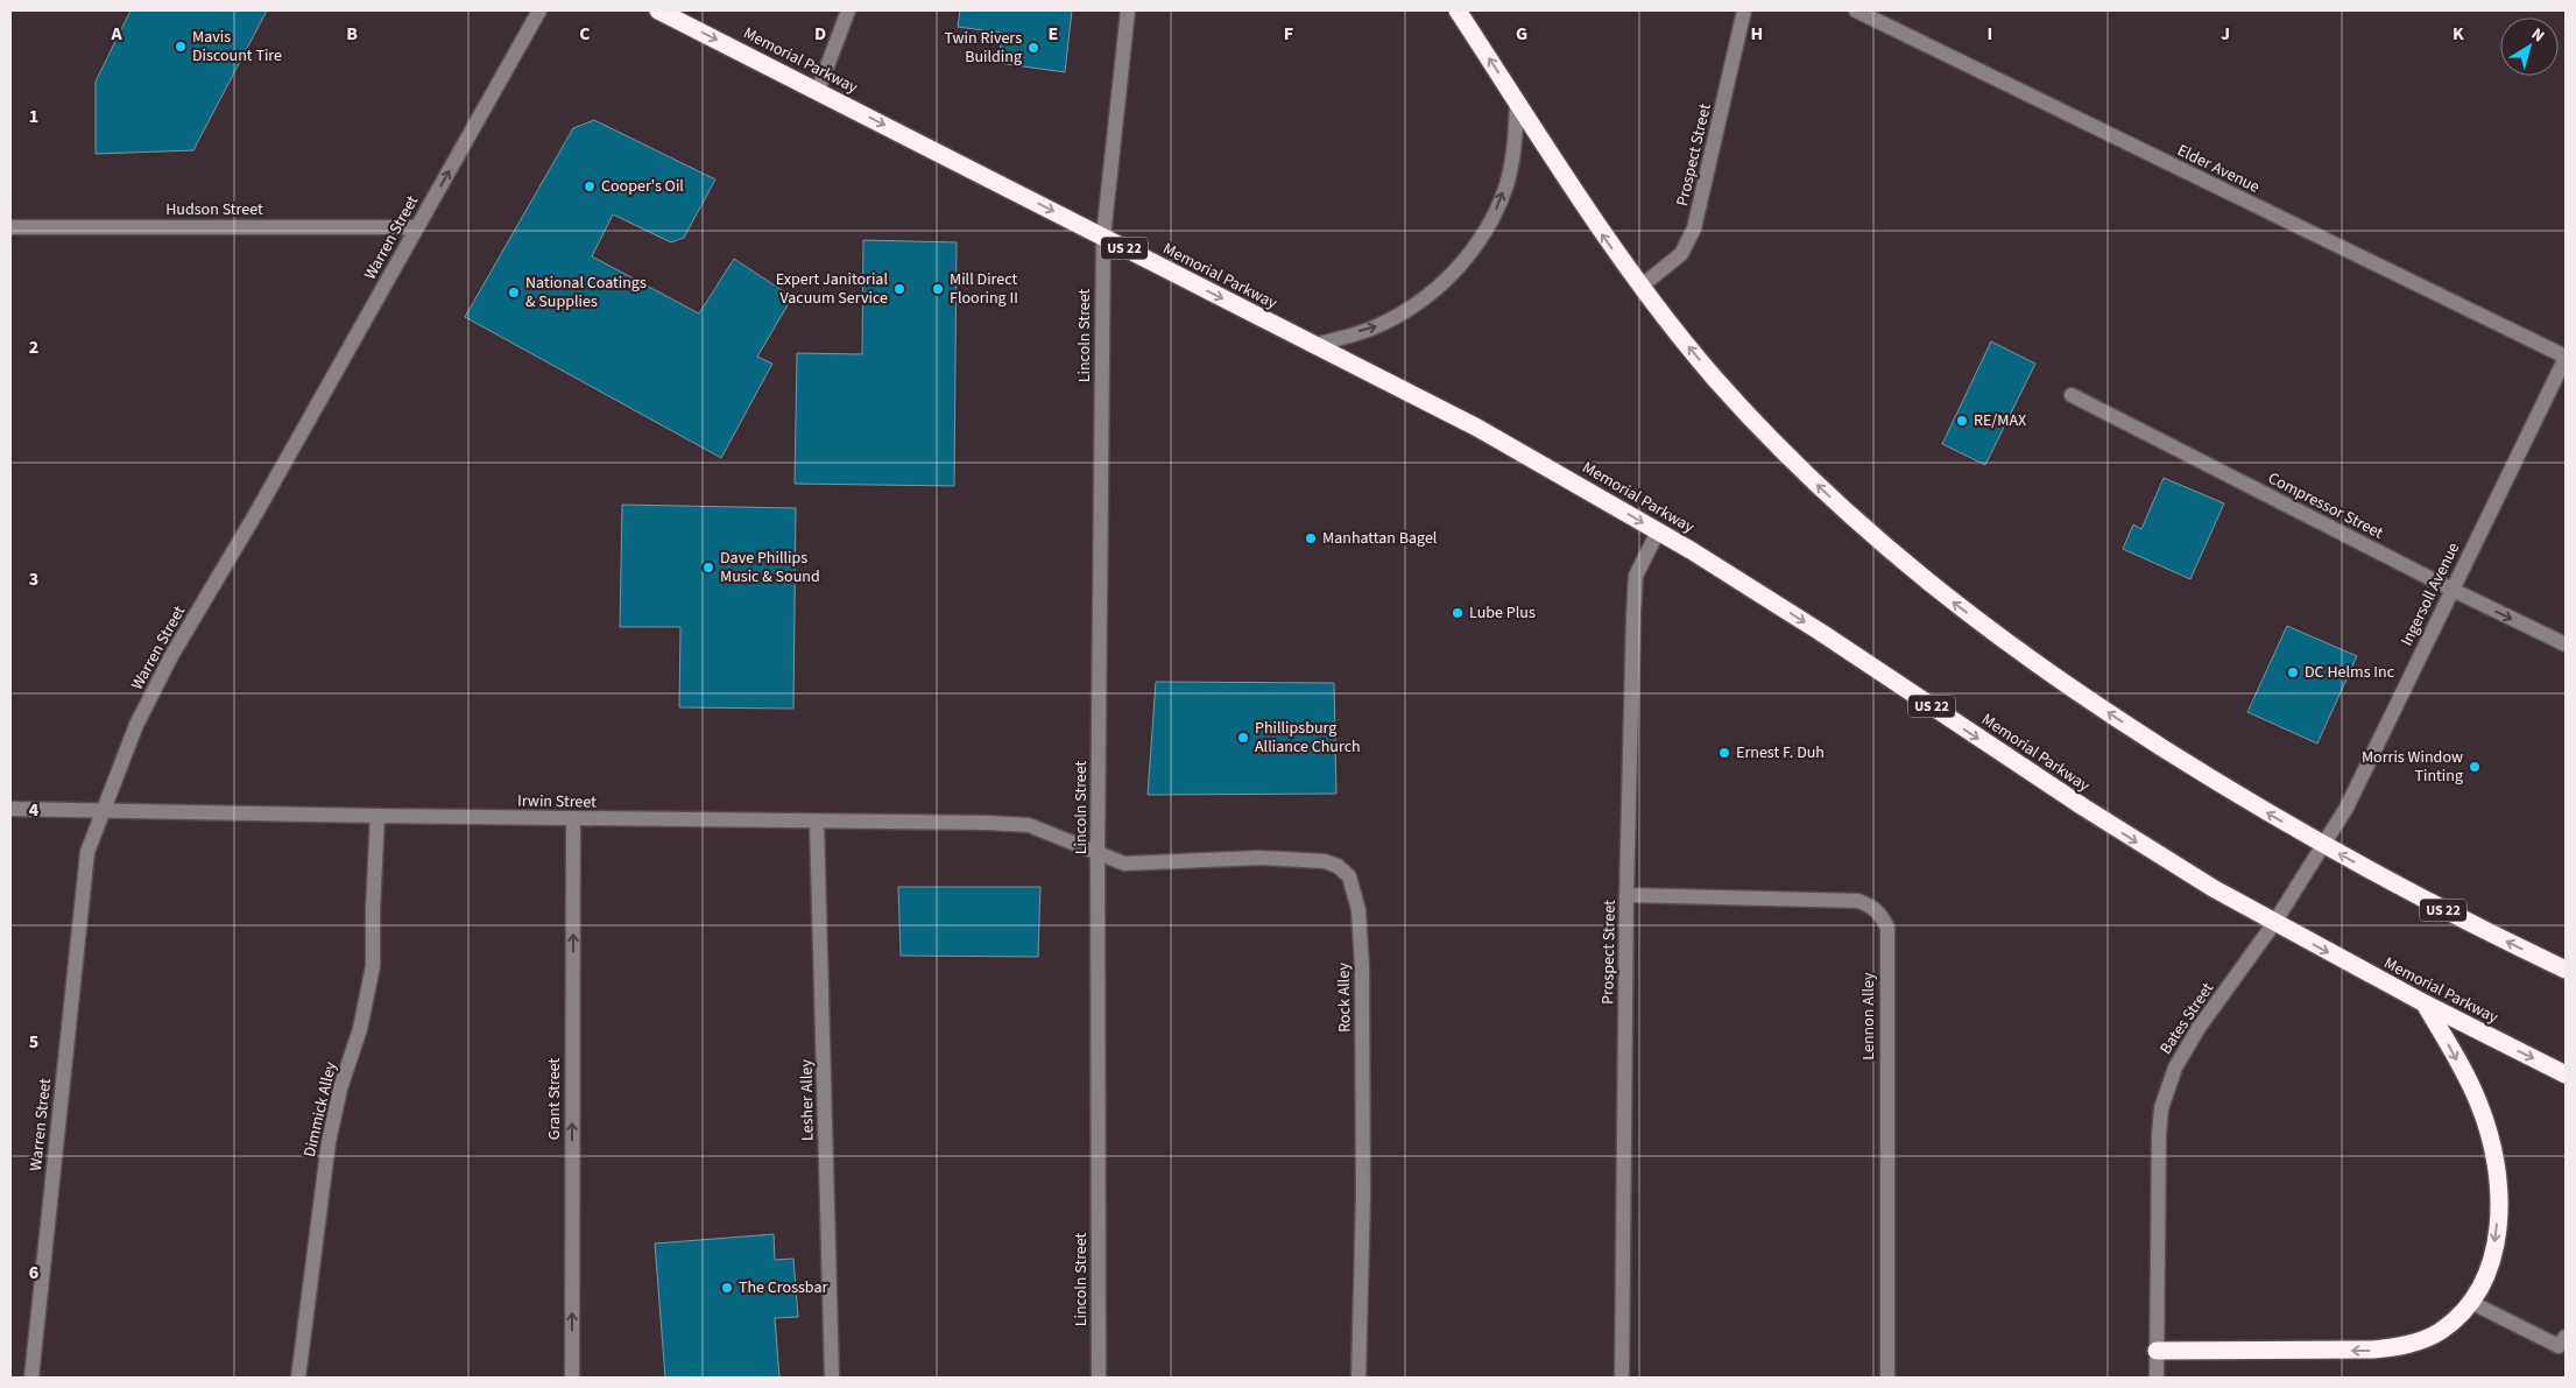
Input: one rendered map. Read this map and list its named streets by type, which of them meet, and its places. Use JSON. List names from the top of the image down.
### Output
{
  "streets": {
    "highway": ["Memorial Parkway", "US 22"],
    "street": [
      "Prospect Street",
      "Elder Avenue",
      "Hudson Street",
      "Warren Street",
      "Lincoln Street",
      "Compressor Street",
      "Ingersoll Avenue",
      "Irwin Street",
      "Rock Alley",
      "Lennon Alley",
      "Bates Street",
      "Grant Street",
      "Lesher Alley",
      "Dimmick Alley"
    ]
  },
  "crossings": [
    ["Memorial Parkway", "Prospect Street"],
    ["Memorial Parkway", "Lincoln Street"],
    ["Memorial Parkway", "Bates Street"],
    ["Prospect Street", "US 22"],
    ["Prospect Street", "Lennon Alley"],
    ["Elder Avenue", "Ingersoll Avenue"],
    ["Hudson Street", "Warren Street"],
    ["Warren Street", "Irwin Street"],
    ["US 22", "Ingersoll Avenue"],
    ["US 22", "Bates Street"],
    ["Lincoln Street", "Irwin Street"],
    ["Lincoln Street", "Rock Alley"],
    ["Compressor Street", "Ingersoll Avenue"],
    ["Ingersoll Avenue", "Bates Street"],
    ["Irwin Street", "Rock Alley"],
    ["Irwin Street", "Grant Street"],
    ["Irwin Street", "Lesher Alley"],
    ["Irwin Street", "Dimmick Alley"]
  ],
  "one_way": ["Grant Street"],
  "places": [
    "Mavis Discount Tire",
    "Twin Rivers Building",
    "Cooper's Oil",
    "Expert Janitorial Vacuum Service",
    "Mill Direct Flooring II",
    "National Coatings & Supplies",
    "RE/MAX",
    "Manhattan Bagel",
    "Dave Phillips Music & Sound",
    "Lube Plus",
    "DC Helms Inc",
    "Phillipsburg Alliance Church",
    "Ernest F. Duh",
    "Morris Window Tinting",
    "The Crossbar"
  ],
  "north": "top right",
  "grid": {
    "columns": [
      "A",
      "B",
      "C",
      "D",
      "E",
      "F",
      "G",
      "H",
      "I",
      "J",
      "K"
    ],
    "rows": [
      "1",
      "2",
      "3",
      "4",
      "5",
      "6"
    ]
  }
}
